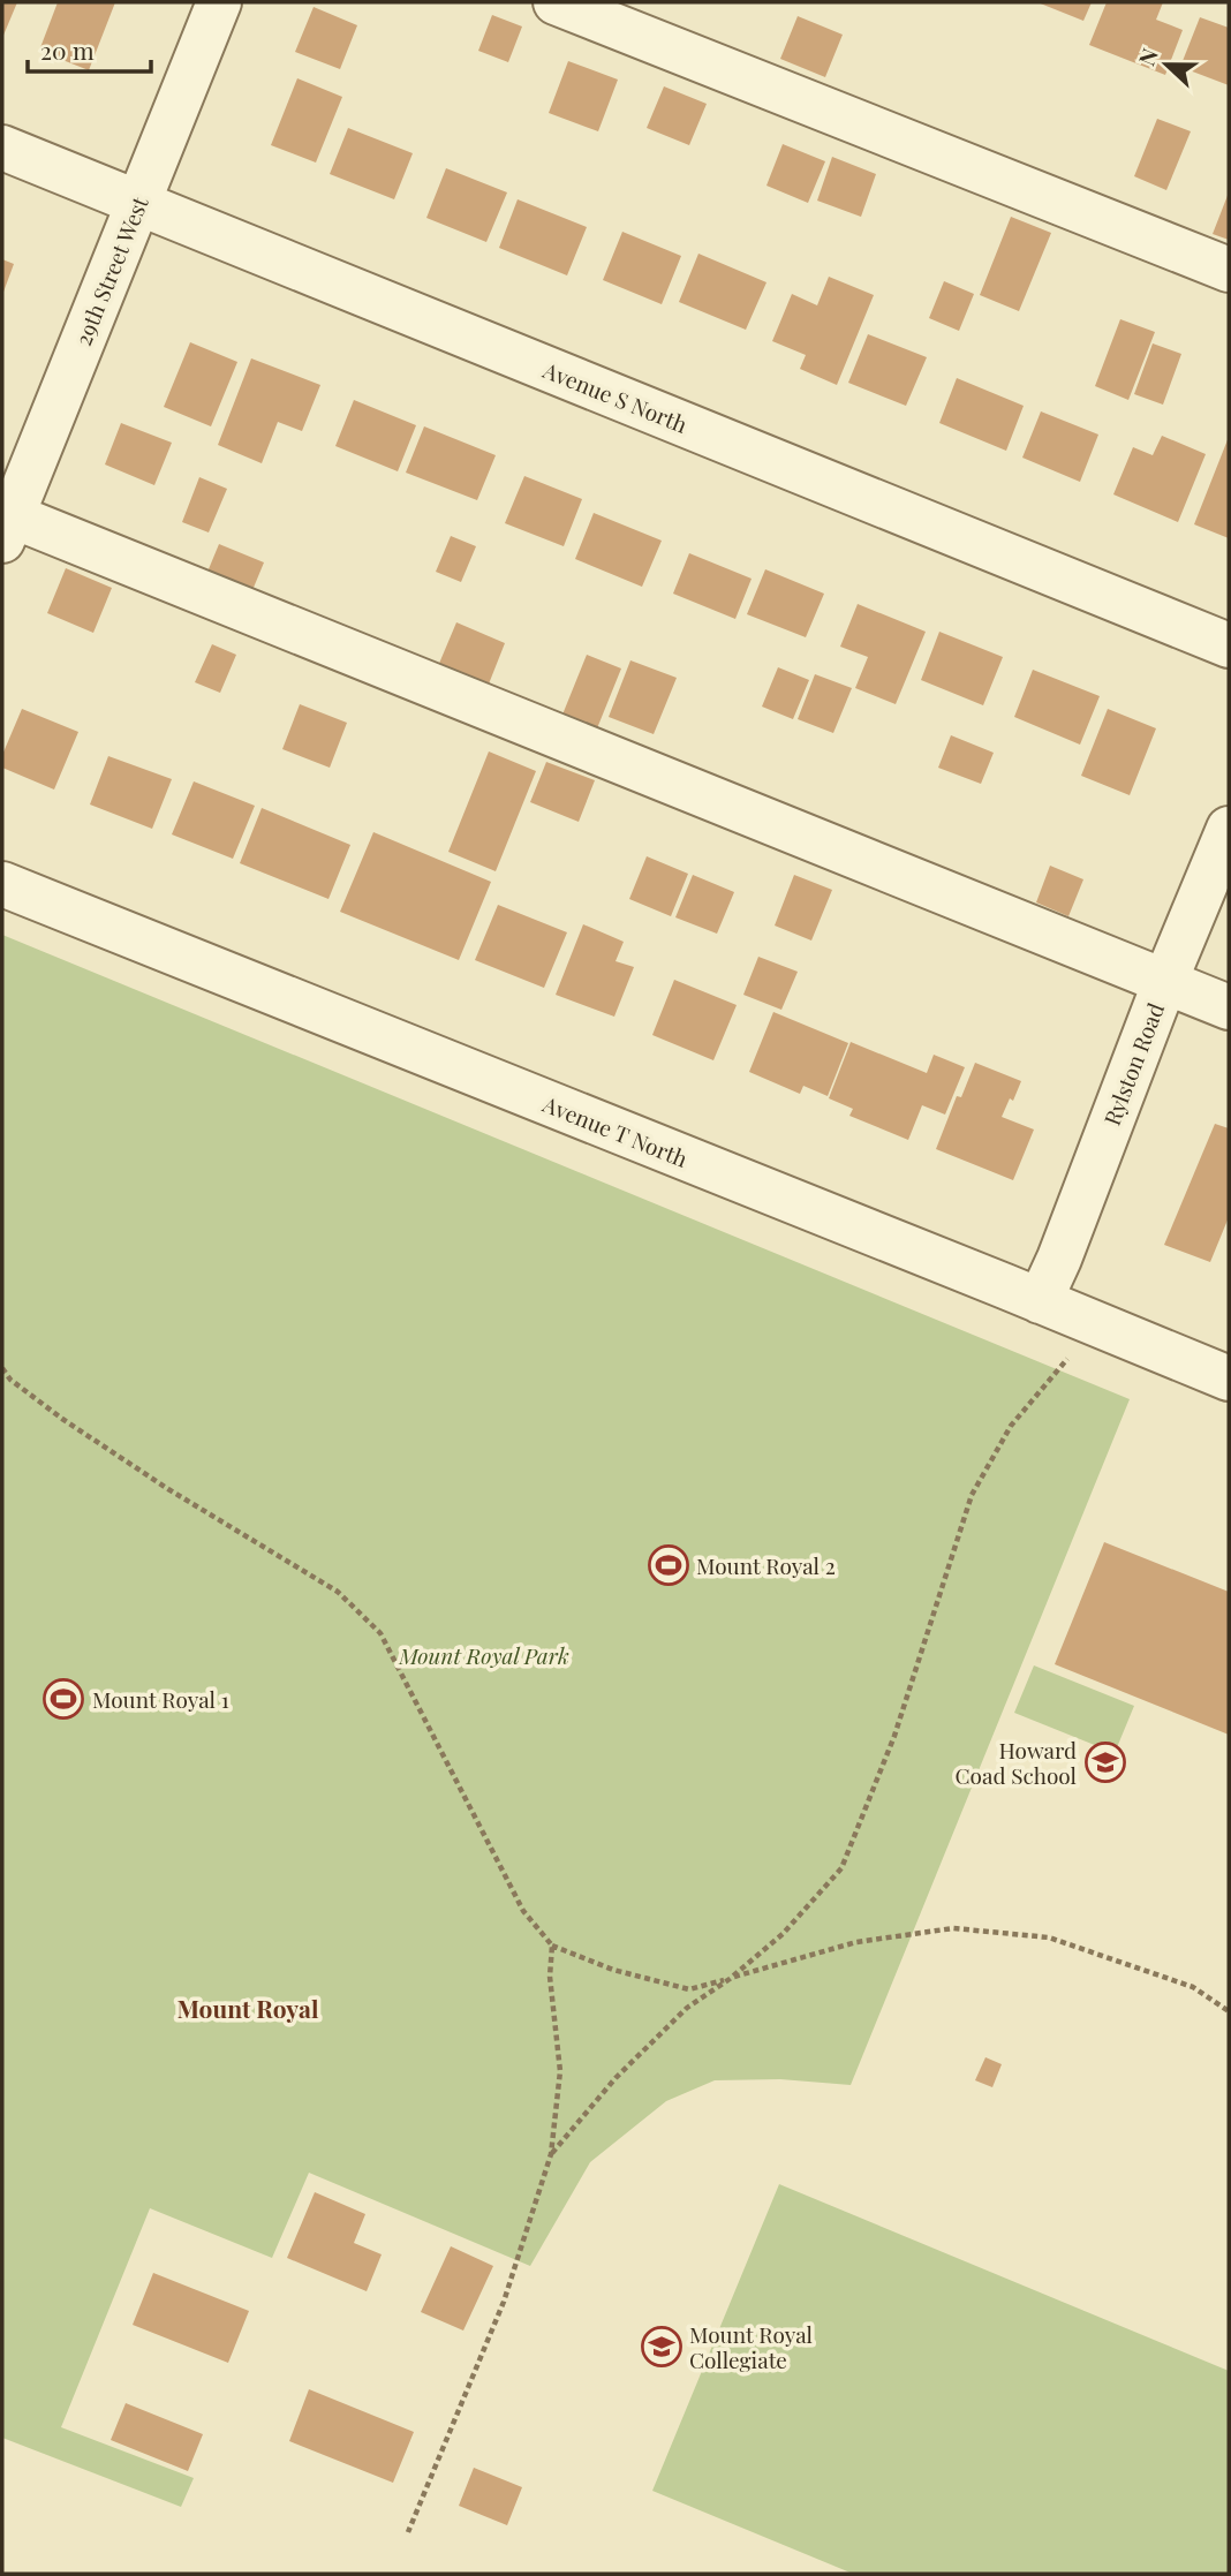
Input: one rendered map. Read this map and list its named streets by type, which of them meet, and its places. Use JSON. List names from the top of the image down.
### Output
{
  "streets": {
    "street": [
      "29th Street West",
      "Avenue S North",
      "Rylston Road",
      "Avenue T North"
    ]
  },
  "crossings": [
    ["29th Street West", "Avenue S North"],
    ["Rylston Road", "Avenue T North"]
  ],
  "districts": ["Mount Royal"],
  "parks": ["Mount Royal Park"],
  "places": {
    "sports": ["Mount Royal 2", "Mount Royal 1"],
    "school or university": ["Howard Coad School", "Mount Royal Collegiate"]
  },
  "scale_bar": "20 m",
  "north": "left"
}
